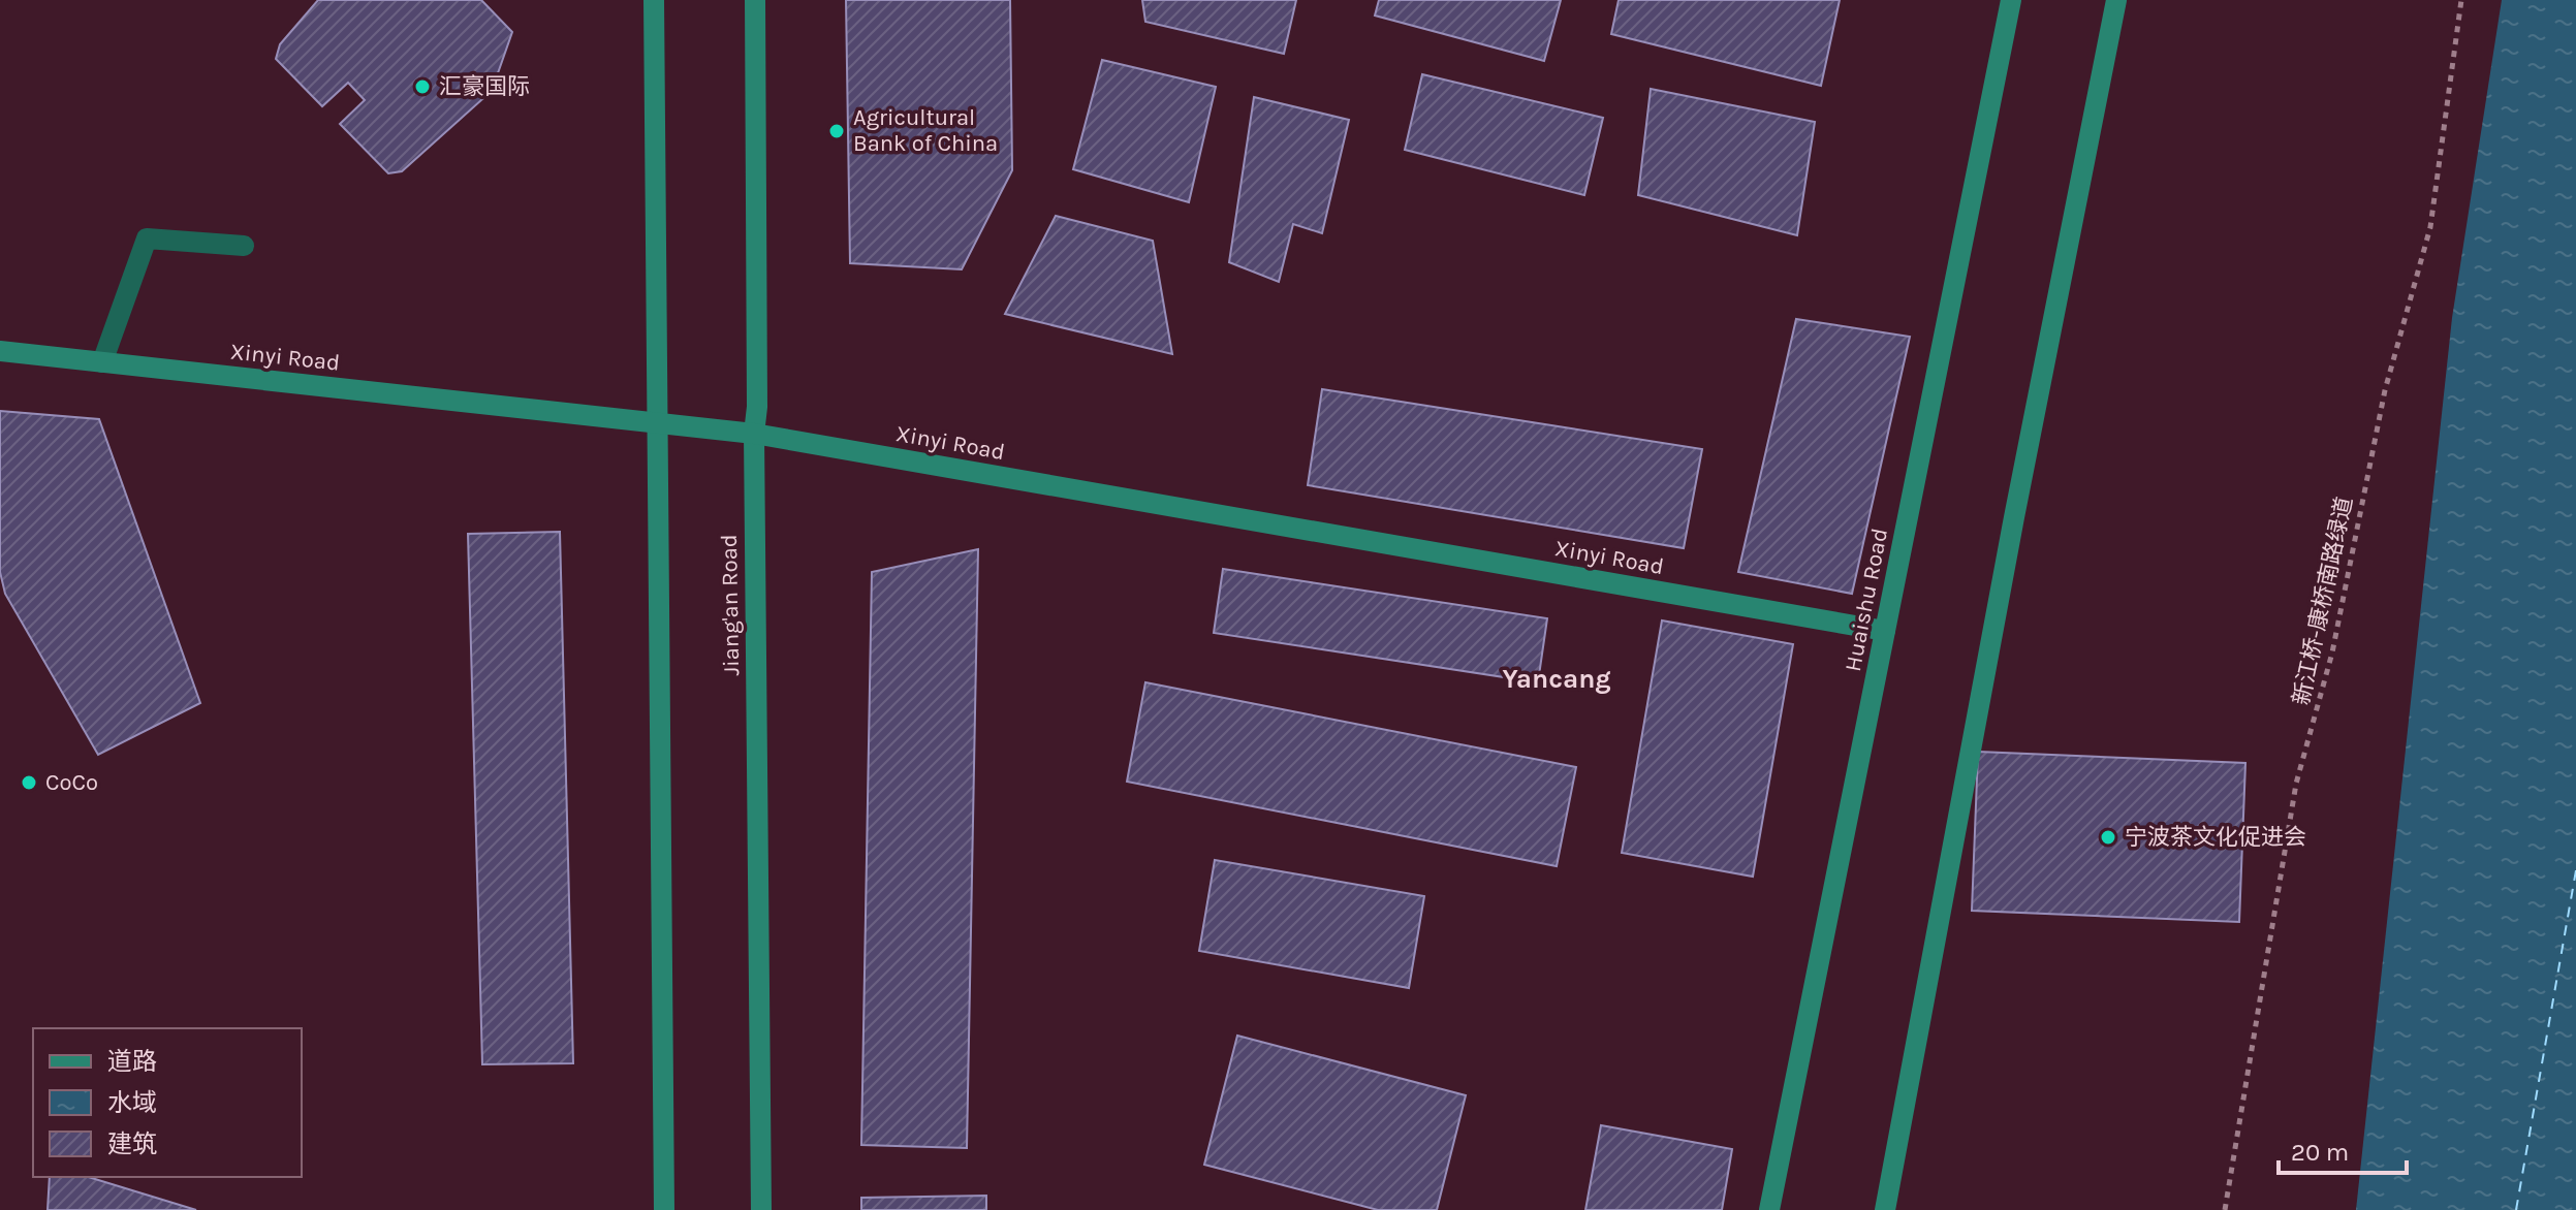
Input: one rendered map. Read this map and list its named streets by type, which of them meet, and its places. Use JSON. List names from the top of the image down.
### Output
{
  "streets": {
    "street": ["Xinyi Road", "Huaishu Road", "Jiang'an Road"],
    "path": ["新江桥-康桥南路绿道"]
  },
  "crossings": [
    ["Xinyi Road", "Huaishu Road"],
    ["Xinyi Road", "Jiang'an Road"]
  ],
  "districts": ["Yancang"],
  "places": [
    "汇豪国际",
    "Agricultural Bank of China",
    "CoCo",
    "宁波茶文化促进会"
  ],
  "legend": ["道路", "水域", "建筑"],
  "scale_bar": "20 m"
}
